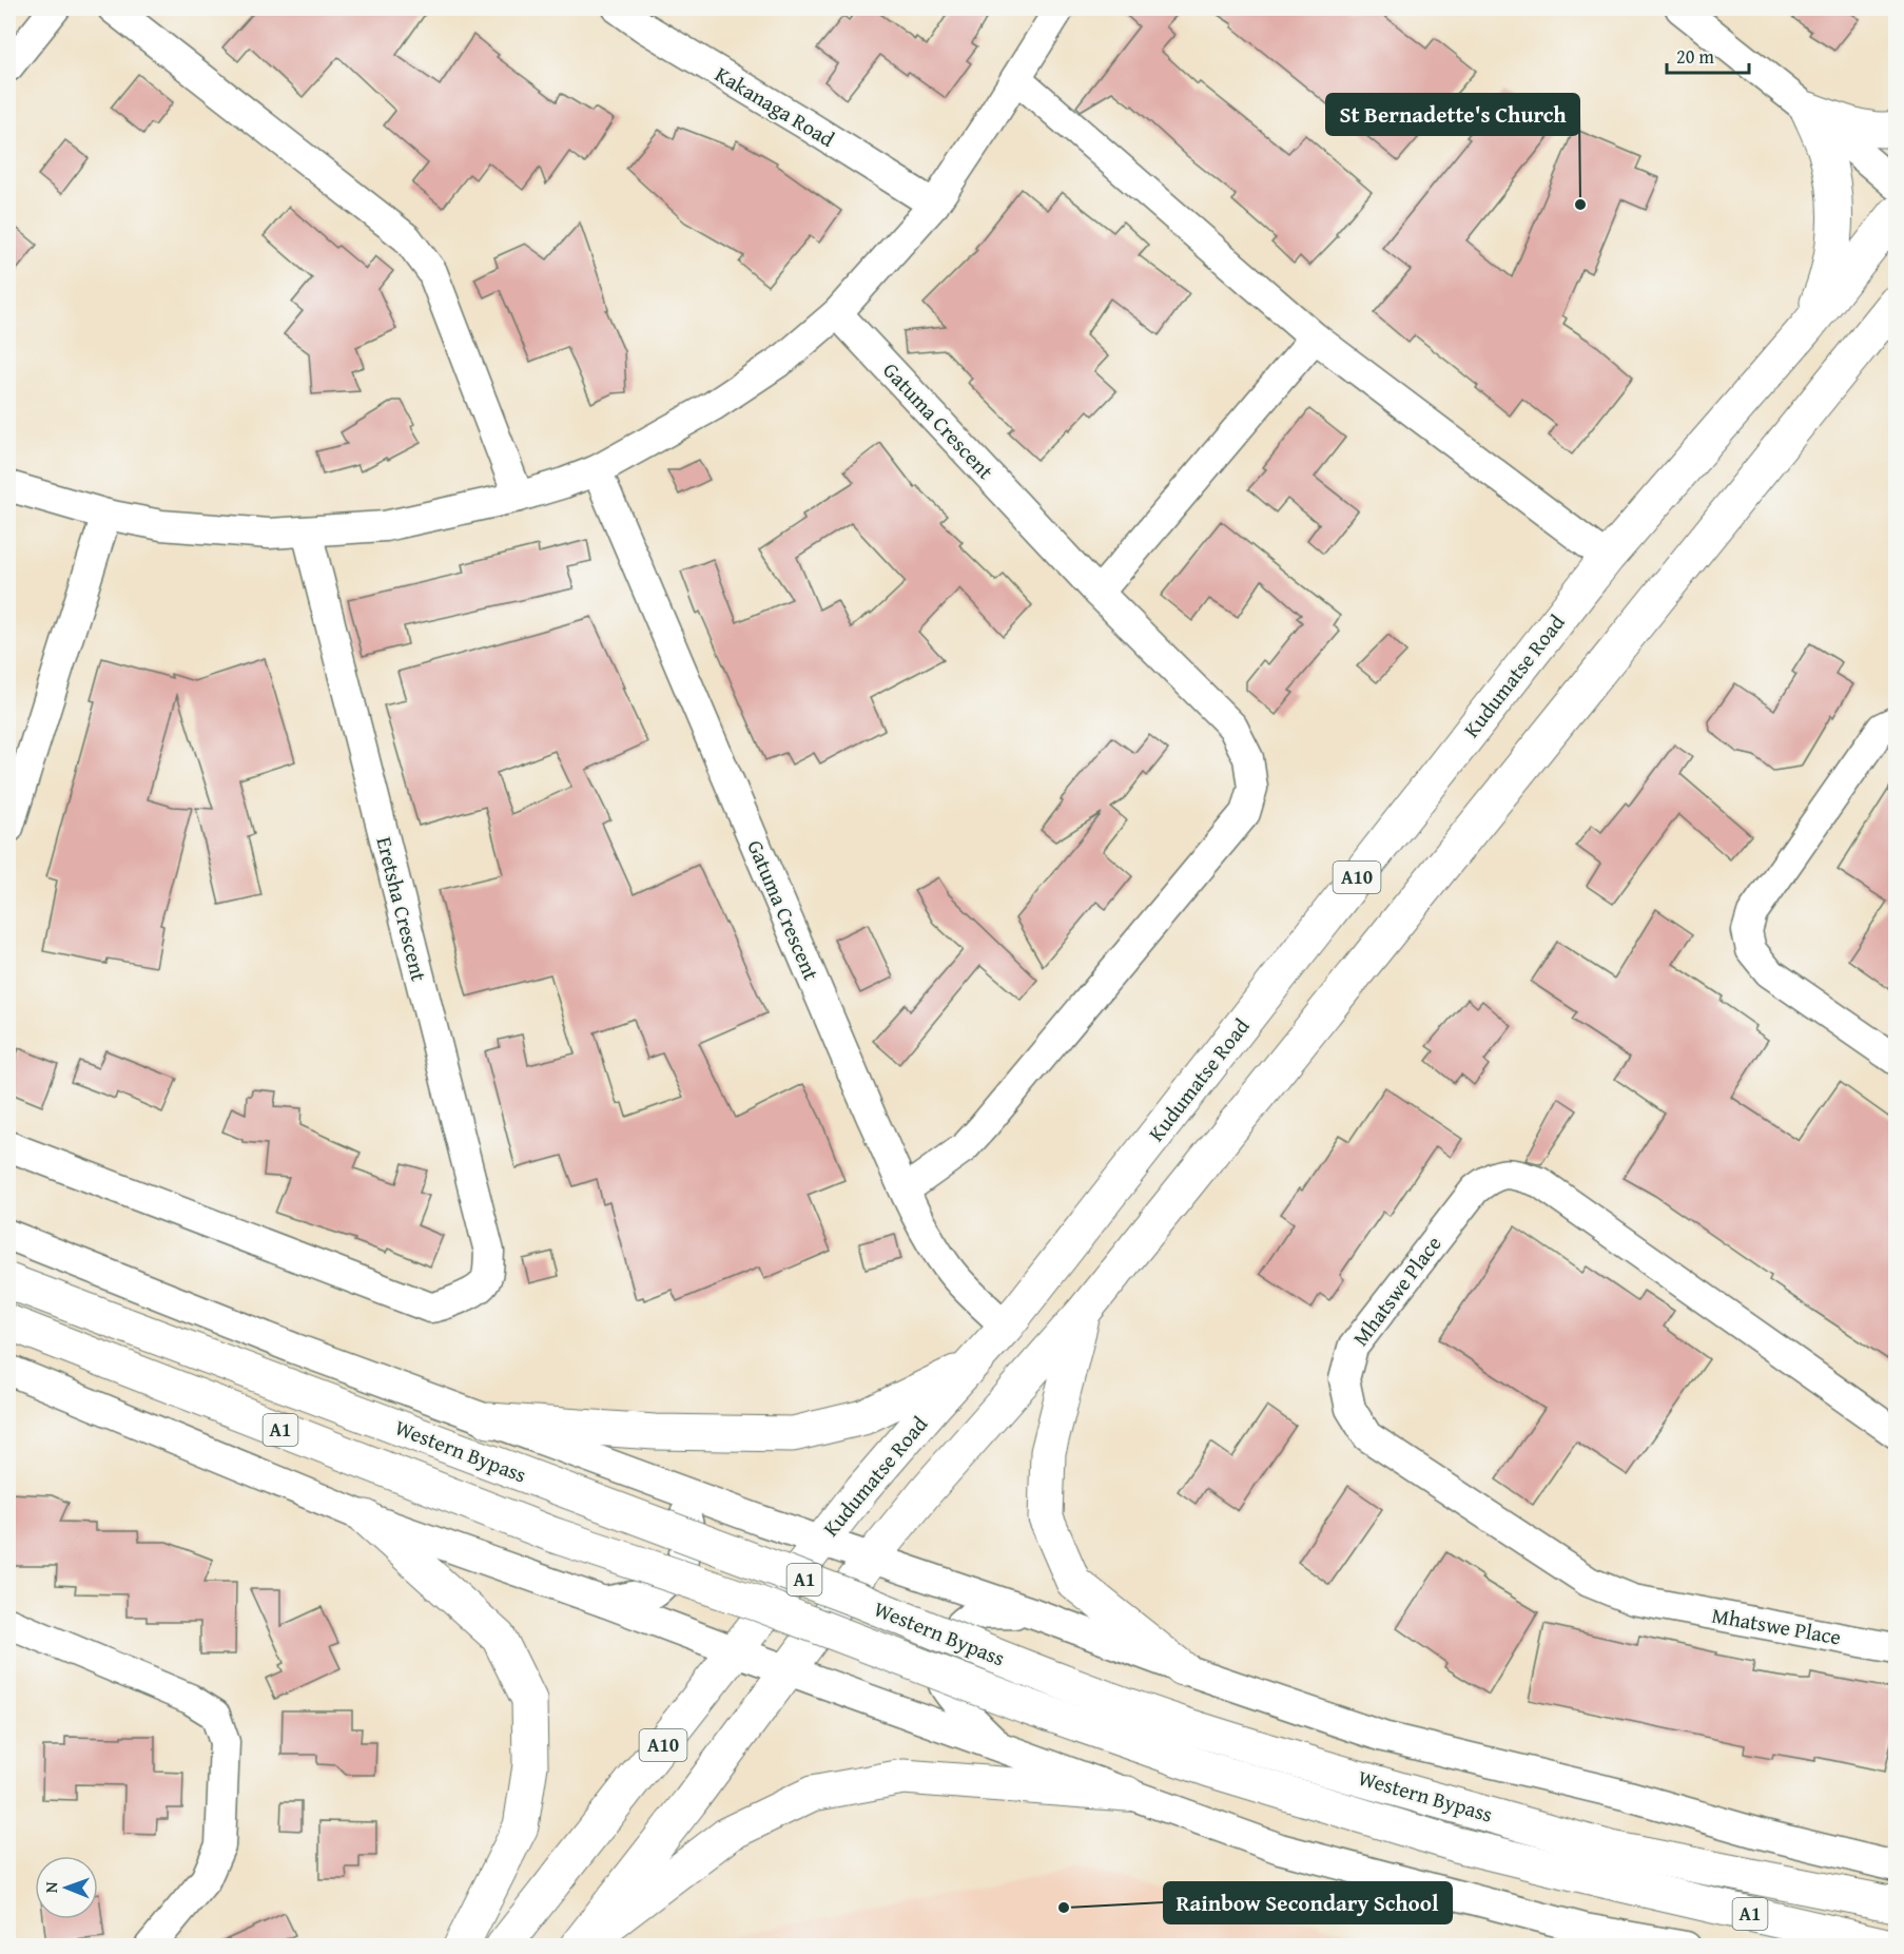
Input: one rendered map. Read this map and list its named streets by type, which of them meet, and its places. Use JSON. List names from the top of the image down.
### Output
{
  "streets": {
    "main road": [
      "Kudumatse Road",
      "A10",
      "A1",
      "Western Bypass"
    ],
    "street": [
      "Kakanaga Road",
      "Gatuma Crescent",
      "Eretsha Crescent",
      "Mhatswe Place"
    ]
  },
  "crossings": [
    ["Gatuma Crescent", "Kudumatse Road"]
  ],
  "places": ["St Bernadette's Church", "Rainbow Secondary School"],
  "scale_bar": "20 m",
  "north": "left"
}
